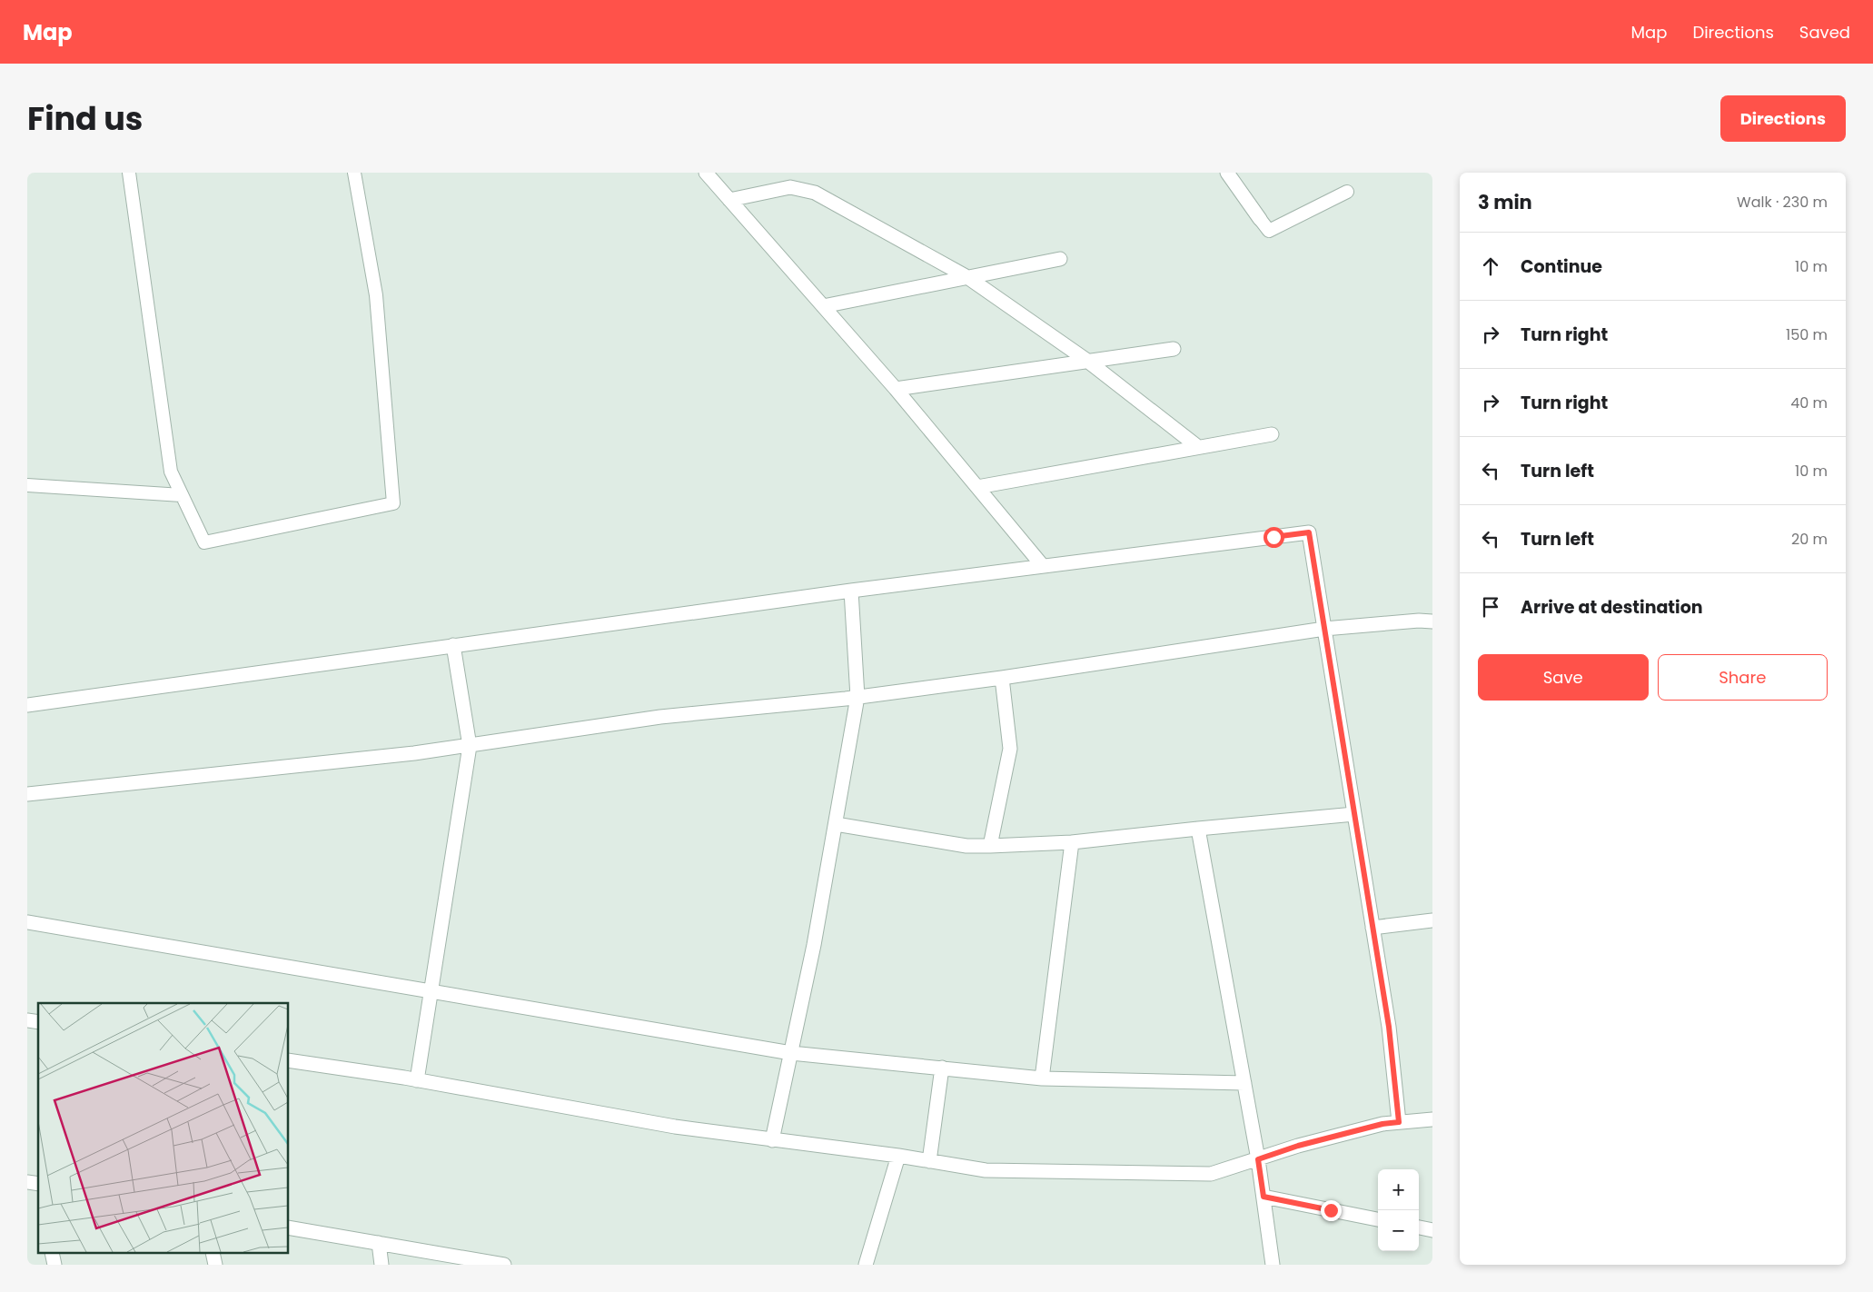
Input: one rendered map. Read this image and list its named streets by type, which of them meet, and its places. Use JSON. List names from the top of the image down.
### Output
{
  "page": {
    "header": "Map",
    "nav": ["Map", "Directions", "Saved"],
    "title": "Find us",
    "buttons": [
      "Directions",
      ["Save", "Share"]
    ],
    "heading": ["3 min", "Walk · 230 m"],
    "list": [
      ["Continue", "10 m"],
      ["Turn right", "150 m"],
      ["Turn right", "40 m"],
      ["Turn left", "10 m"],
      ["Turn left", "20 m"],
      "Arrive at destination"
    ],
    "map_buttons": ["+", "−"]
  }
}
